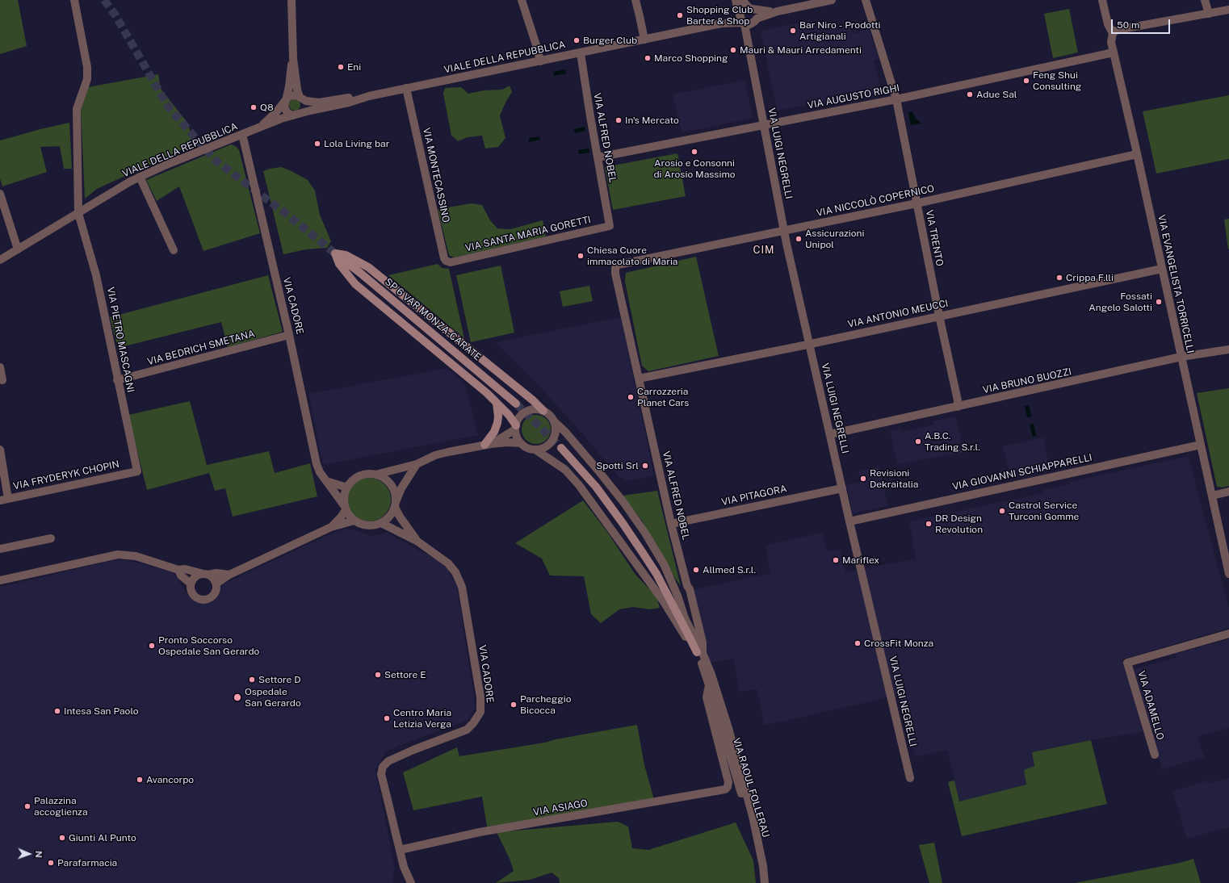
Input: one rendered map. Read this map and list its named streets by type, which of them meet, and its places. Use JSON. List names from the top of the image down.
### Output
{
  "streets": {
    "main road": ["SP 6 VAR MONZA-CARATE"],
    "street": [
      "VIALE DELLA REPUBBLICA",
      "VIA AUGUSTO RIGHI",
      "VIA ALFRED NOBEL",
      "VIA LUIGI NEGRELLI",
      "VIA MONTECASSINO",
      "VIA NICCOLÒ COPERNICO",
      "VIA SANTA MARIA GORETTI",
      "VIA TRENTO",
      "VIA EVANGELISTA TORRICELLI",
      "VIA CADORE",
      "VIA ANTONIO MEUCCI",
      "VIA PIETRO MASCAGNI",
      "VIA BEDRICH SMETANA",
      "VIA BRUNO BUOZZI",
      "VIA GIOVANNI SCHIAPPARELLI",
      "VIA FRYDERYK CHOPIN",
      "VIA PITAGORA",
      "VIA ADAMELLO",
      "VIA RAOUL FOLLERAU",
      "VIA ASIAGO"
    ]
  },
  "crossings": [
    ["VIALE DELLA REPUBBLICA", "VIA ALFRED NOBEL"],
    ["VIALE DELLA REPUBBLICA", "VIA LUIGI NEGRELLI"],
    ["VIALE DELLA REPUBBLICA", "VIA MONTECASSINO"],
    ["VIALE DELLA REPUBBLICA", "VIA CADORE"],
    ["VIALE DELLA REPUBBLICA", "VIA PIETRO MASCAGNI"],
    ["VIA AUGUSTO RIGHI", "VIA ALFRED NOBEL"],
    ["VIA AUGUSTO RIGHI", "VIA LUIGI NEGRELLI"],
    ["VIA AUGUSTO RIGHI", "VIA TRENTO"],
    ["VIA AUGUSTO RIGHI", "VIA EVANGELISTA TORRICELLI"],
    ["VIA ALFRED NOBEL", "VIA NICCOLÒ COPERNICO"],
    ["VIA ALFRED NOBEL", "VIA SANTA MARIA GORETTI"],
    ["VIA ALFRED NOBEL", "VIA ANTONIO MEUCCI"],
    ["VIA ALFRED NOBEL", "VIA PITAGORA"],
    ["VIA ALFRED NOBEL", "VIA RAOUL FOLLERAU"],
    ["VIA ALFRED NOBEL", "VIA ASIAGO"],
    ["VIA LUIGI NEGRELLI", "VIA NICCOLÒ COPERNICO"],
    ["VIA LUIGI NEGRELLI", "VIA ANTONIO MEUCCI"],
    ["VIA LUIGI NEGRELLI", "VIA BRUNO BUOZZI"],
    ["VIA LUIGI NEGRELLI", "VIA GIOVANNI SCHIAPPARELLI"],
    ["VIA LUIGI NEGRELLI", "VIA PITAGORA"],
    ["VIA MONTECASSINO", "VIA SANTA MARIA GORETTI"],
    ["VIA NICCOLÒ COPERNICO", "VIA TRENTO"],
    ["VIA NICCOLÒ COPERNICO", "VIA EVANGELISTA TORRICELLI"],
    ["VIA TRENTO", "VIA ANTONIO MEUCCI"],
    ["VIA TRENTO", "VIA BRUNO BUOZZI"],
    ["VIA EVANGELISTA TORRICELLI", "VIA ANTONIO MEUCCI"],
    ["VIA EVANGELISTA TORRICELLI", "VIA BRUNO BUOZZI"],
    ["VIA EVANGELISTA TORRICELLI", "VIA GIOVANNI SCHIAPPARELLI"],
    ["VIA CADORE", "VIA BEDRICH SMETANA"],
    ["VIA CADORE", "VIA ASIAGO"],
    ["VIA PIETRO MASCAGNI", "VIA BEDRICH SMETANA"],
    ["VIA PIETRO MASCAGNI", "VIA FRYDERYK CHOPIN"]
  ],
  "districts": ["CIM"],
  "places": [
    "Shopping Club Barter & Shop",
    "Bar Niro - Prodotti Artigianali",
    "Burger Club",
    "Mauri & Mauri Arredamenti",
    "Marco Shopping",
    "Eni",
    "Feng Shui Consulting",
    "Adue Sal",
    "Q8",
    "In's Mercato",
    "Lola Living bar",
    "Arosio e Consonni di Arosio Massimo",
    "Assicurazioni Unipol",
    "Chiesa Cuore immacolato di Maria",
    "Crippa F.lli",
    "Fossati Angelo Salotti",
    "Carrozzeria Planet Cars",
    "A.B.C. Trading S.r.l.",
    "Spotti Srl",
    "Revisioni Dekraitalia",
    "Castrol Service Turconi Gomme",
    "DR Design Revolution",
    "Mariflex",
    "Allmed S.r.l.",
    "CrossFit Monza",
    "Pronto Soccorso Ospedale San Gerardo",
    "Settore E",
    "Settore D",
    "Ospedale San Gerardo",
    "Parcheggio Bicocca",
    "Intesa San Paolo",
    "Centro Maria Letizia Verga",
    "Avancorpo",
    "Palazzina accoglienza",
    "Giunti Al Punto",
    "Parafarmacia"
  ],
  "scale_bar": "50 m",
  "north": "right"
}
